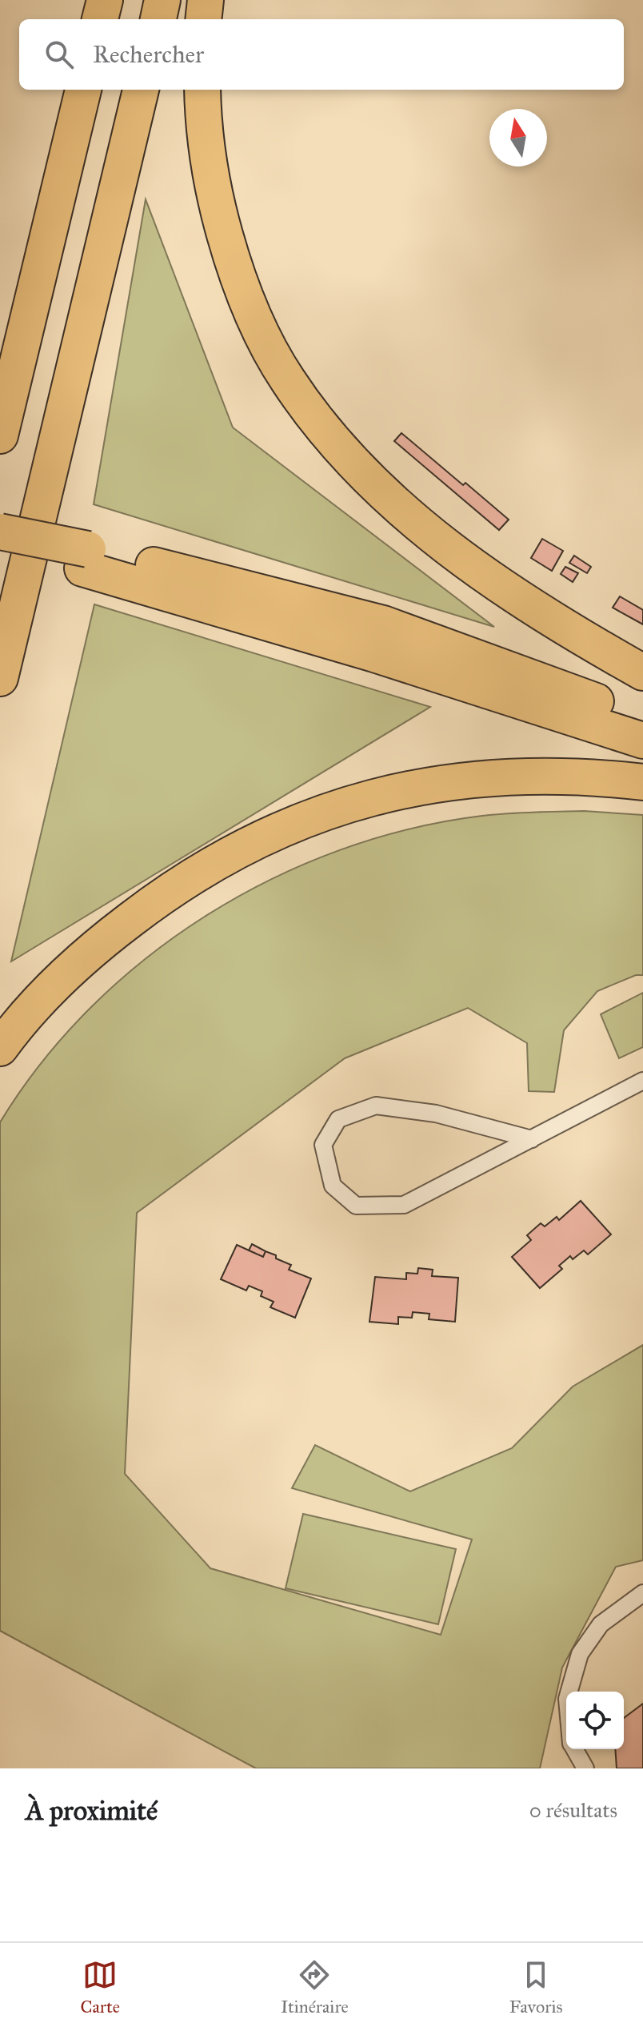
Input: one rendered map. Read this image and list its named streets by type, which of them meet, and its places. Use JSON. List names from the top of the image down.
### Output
{
  "north": "top",
  "page": {
    "search": "Rechercher",
    "heading": ["À proximité", "0 résultats"],
    "nav": ["Carte", "Itinéraire", "Favoris"]
  }
}
